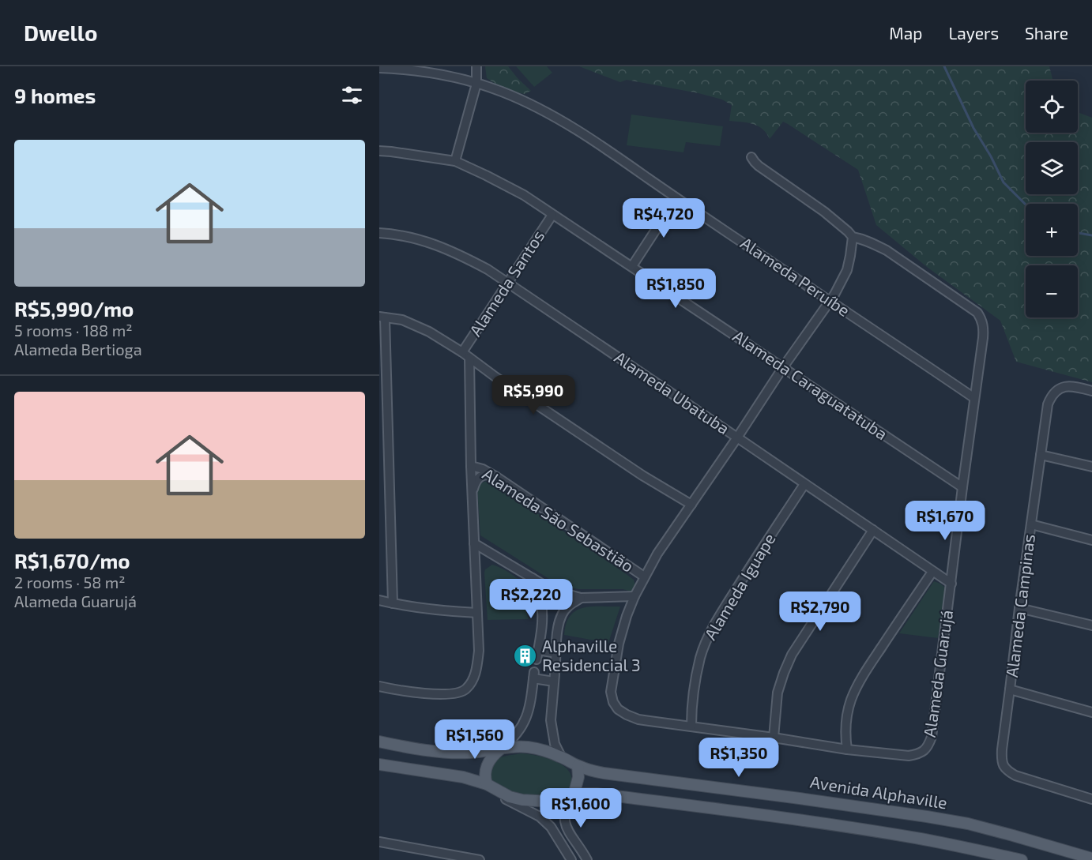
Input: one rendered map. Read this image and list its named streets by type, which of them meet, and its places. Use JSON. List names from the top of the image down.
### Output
{
  "streets": {
    "main road": ["Avenida Alphaville"],
    "street": [
      "Alameda Peruíbe",
      "Alameda Santos",
      "Alameda Caraguatatuba",
      "Alameda Ubatuba",
      "Alameda São Sebastião",
      "Alameda Iguape",
      "Alameda Campinas",
      "Alameda Guarujá"
    ]
  },
  "crossings": [
    ["Alameda Peruíbe", "Alameda Guarujá"],
    ["Alameda Santos", "Alameda Caraguatatuba"],
    ["Alameda Santos", "Alameda Ubatuba"],
    ["Alameda Caraguatatuba", "Alameda Guarujá"],
    ["Alameda Ubatuba", "Alameda Iguape"],
    ["Alameda Ubatuba", "Alameda Guarujá"],
    ["Alameda São Sebastião", "Alameda Guarujá"],
    ["Alameda Iguape", "Alameda Guarujá"]
  ],
  "places": {
    "building": ["Alphaville Residencial 3"]
  },
  "page": {
    "header": "Dwello",
    "nav": ["Map", "Layers", "Share"],
    "heading": "9 homes",
    "map_buttons": ["+", "−"],
    "list": [
      {
        "name": "R$5,990/mo",
        "note": "5 rooms · 188 m² · Alameda Bertioga"
      },
      {
        "name": "R$1,670/mo",
        "note": "2 rooms · 58 m² · Alameda Guarujá"
      }
    ],
    "price": [
      "R$4,720",
      "R$1,850",
      "R$5,990",
      "R$1,670",
      "R$2,220",
      "R$2,790",
      "R$1,560",
      "R$1,350",
      "R$1,600"
    ]
  }
}
